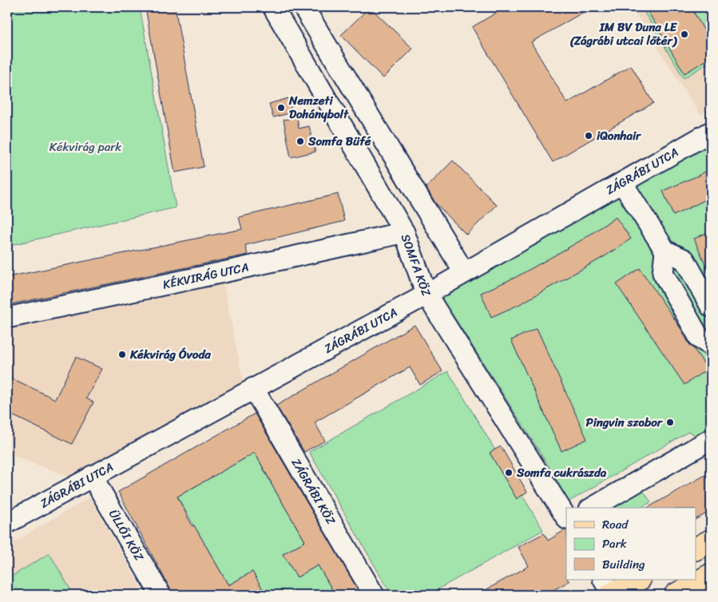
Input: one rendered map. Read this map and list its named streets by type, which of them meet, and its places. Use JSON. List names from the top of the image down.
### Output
{
  "streets": {
    "street": [
      "ZÁGRÁBI UTCA",
      "SOMFA KÖZ",
      "KÉKVIRÁG UTCA",
      "ZÁGRÁBI KÖZ",
      "ÜLLŐI KÖZ"
    ]
  },
  "crossings": [
    ["ZÁGRÁBI UTCA", "SOMFA KÖZ"],
    ["ZÁGRÁBI UTCA", "ZÁGRÁBI KÖZ"],
    ["ZÁGRÁBI UTCA", "ÜLLŐI KÖZ"],
    ["SOMFA KÖZ", "KÉKVIRÁG UTCA"]
  ],
  "parks": ["Kékvirág park"],
  "places": [
    "IM BV Duna LE (Zágrábi utcai lőtér)",
    "Nemzeti Dohánybolt",
    "iQonhair",
    "Somfa Büfé",
    "Kékvirág Óvoda",
    "Pingvin szobor",
    "Somfa cukrászda"
  ],
  "legend": ["Road", "Park", "Building"]
}
